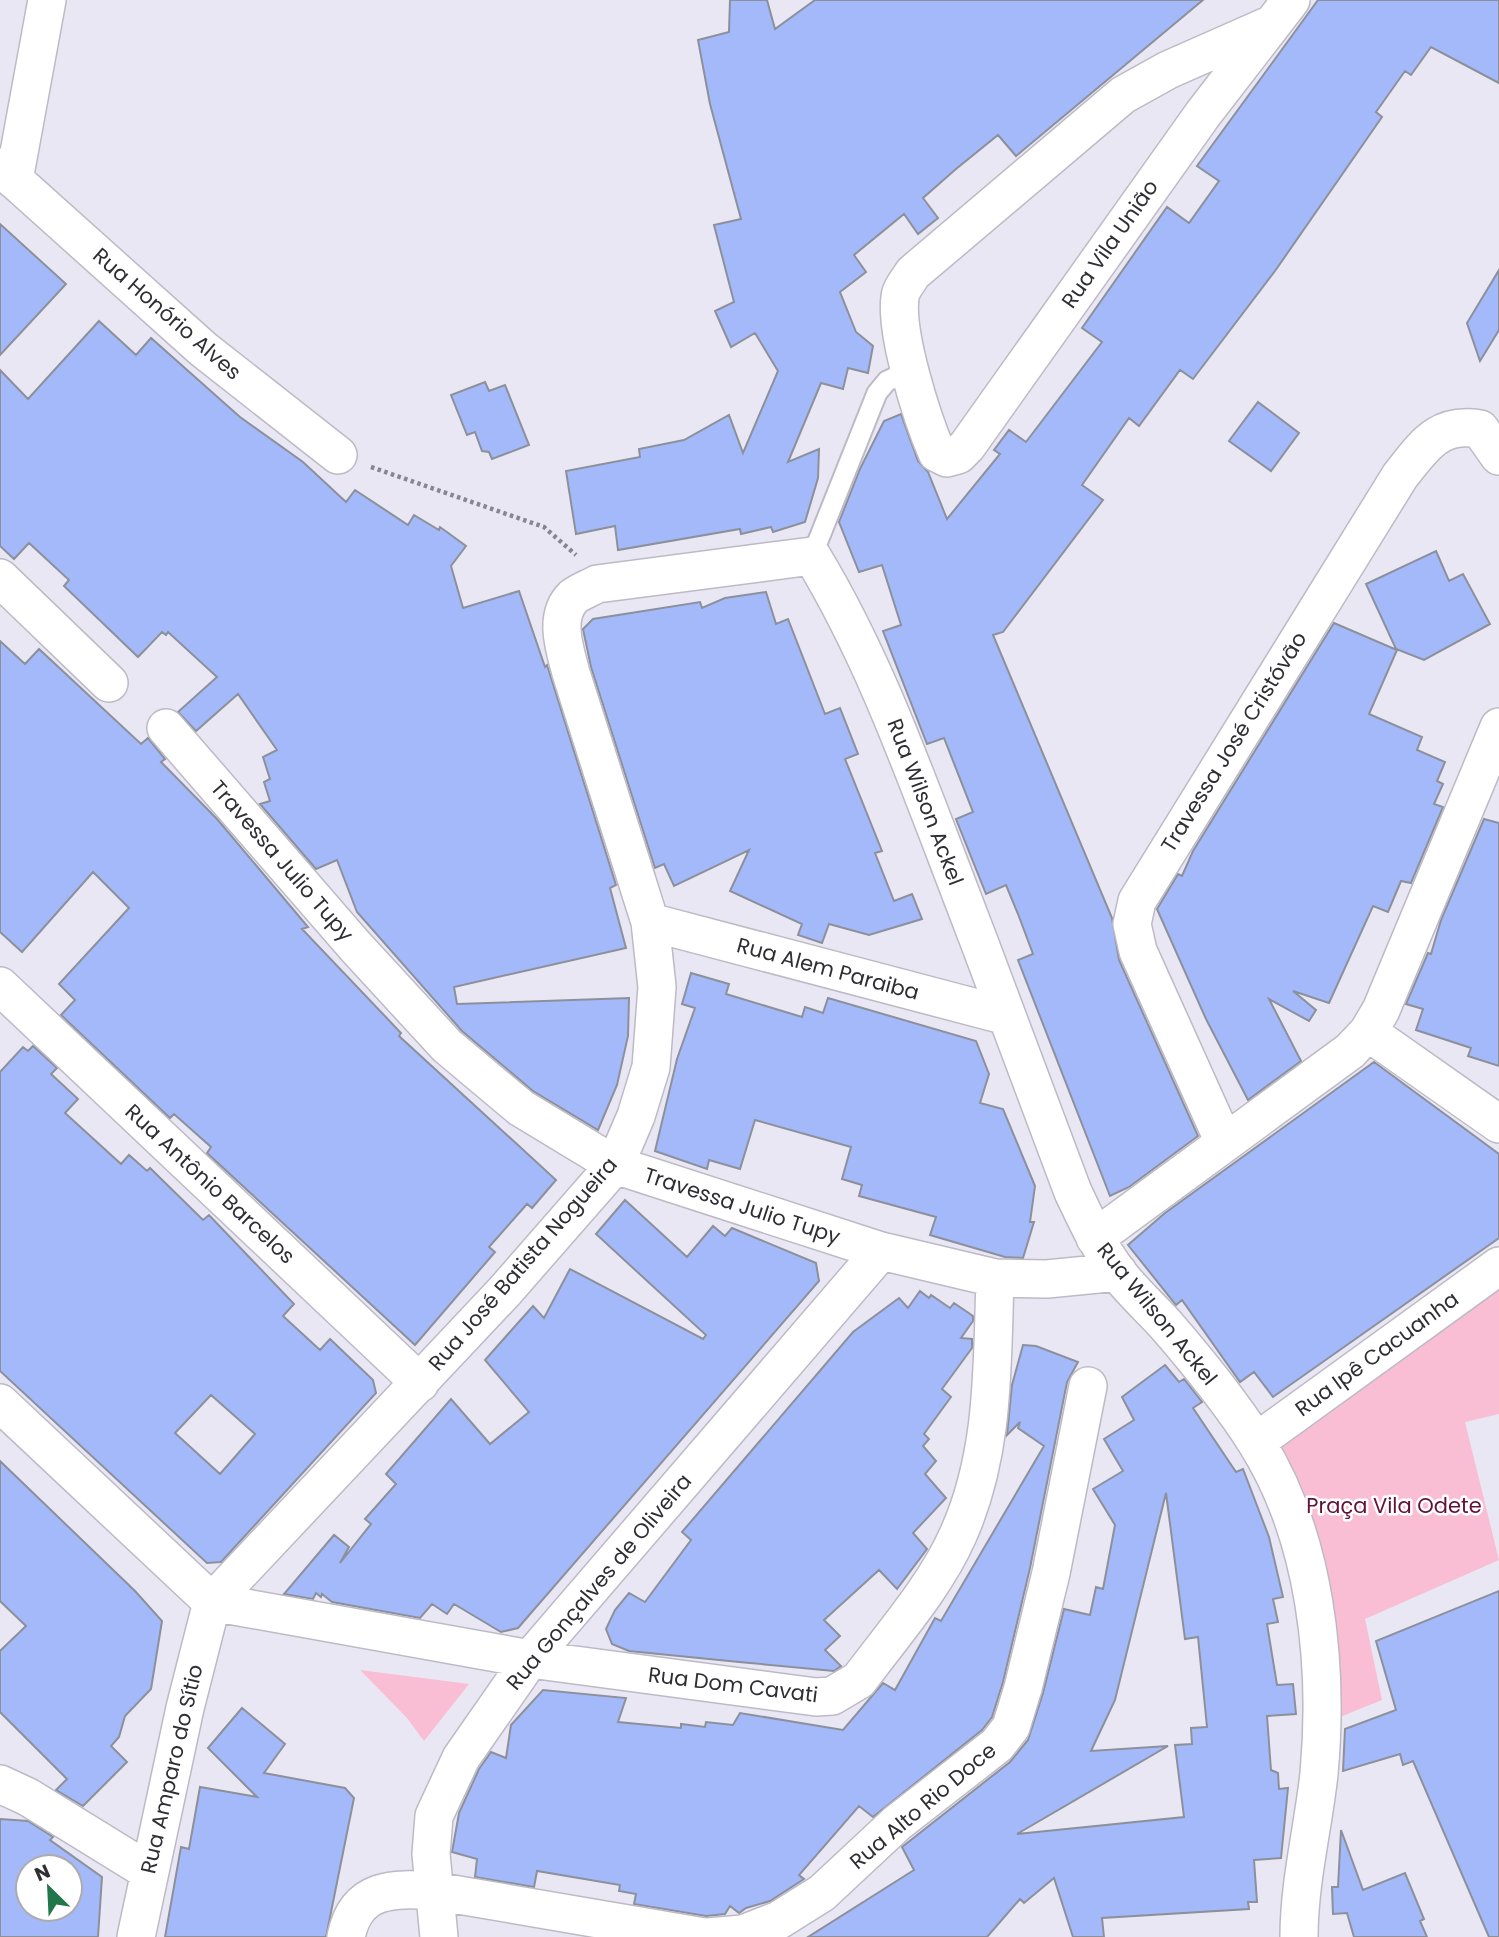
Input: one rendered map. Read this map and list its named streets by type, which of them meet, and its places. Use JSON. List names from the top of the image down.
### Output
{
  "streets": {
    "street": [
      "Rua Vila União",
      "Rua Honório Alves",
      "Travessa José Cristóvão",
      "Rua Wilson Ackel",
      "Travessa Julio Tupy",
      "Rua Alem Paraiba",
      "Rua Antônio Barcelos",
      "Rua José Batista Nogueira",
      "Rua Ipê Cacuanha",
      "Rua Gonçalves de Oliveira",
      "Rua Dom Cavati",
      "Rua Amparo do Sítio",
      "Rua Alto Rio Doce"
    ]
  },
  "crossings": [
    ["Rua Wilson Ackel", "Travessa Julio Tupy"],
    ["Rua Wilson Ackel", "Rua Alem Paraiba"],
    ["Rua Wilson Ackel", "Rua Ipê Cacuanha"],
    ["Travessa Julio Tupy", "Rua José Batista Nogueira"],
    ["Travessa Julio Tupy", "Rua Gonçalves de Oliveira"],
    ["Travessa Julio Tupy", "Rua Dom Cavati"],
    ["Rua Alem Paraiba", "Rua José Batista Nogueira"],
    ["Rua Antônio Barcelos", "Rua José Batista Nogueira"],
    ["Rua José Batista Nogueira", "Rua Dom Cavati"],
    ["Rua José Batista Nogueira", "Rua Amparo do Sítio"],
    ["Rua Gonçalves de Oliveira", "Rua Dom Cavati"],
    ["Rua Gonçalves de Oliveira", "Rua Alto Rio Doce"],
    ["Rua Dom Cavati", "Rua Amparo do Sítio"]
  ],
  "parks": ["Praça Vila Odete"],
  "north": "top left"
}
